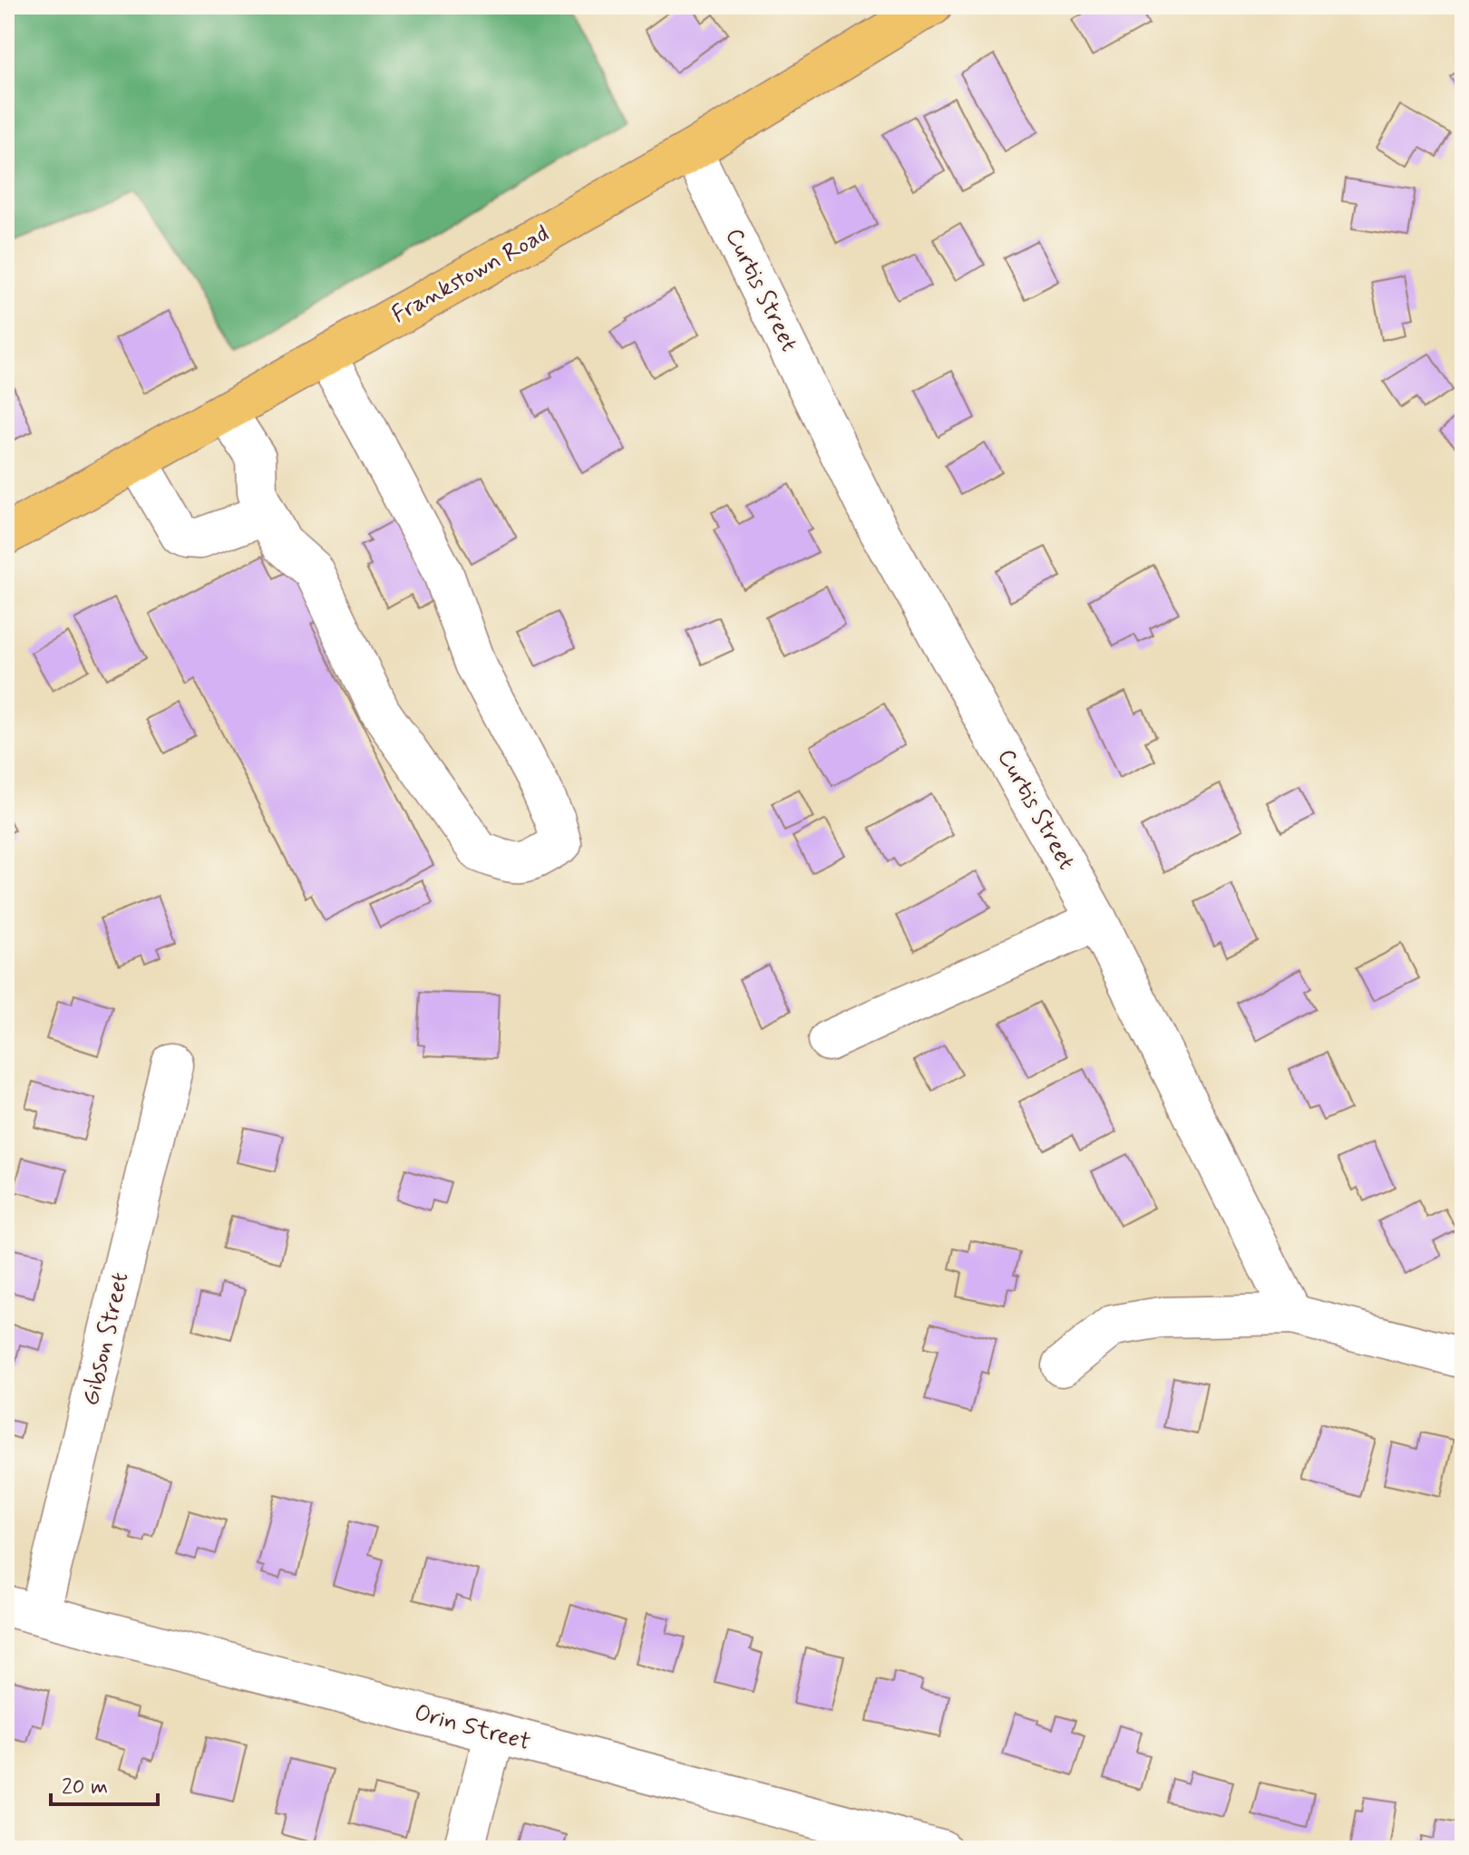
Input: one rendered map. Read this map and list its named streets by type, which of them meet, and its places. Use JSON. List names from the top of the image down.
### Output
{
  "streets": {
    "main road": ["Frankstown Road"],
    "street": ["Curtis Street", "Gibson Street", "Orin Street"]
  },
  "crossings": [
    ["Frankstown Road", "Curtis Street"],
    ["Gibson Street", "Orin Street"]
  ],
  "scale_bar": "20 m"
}
